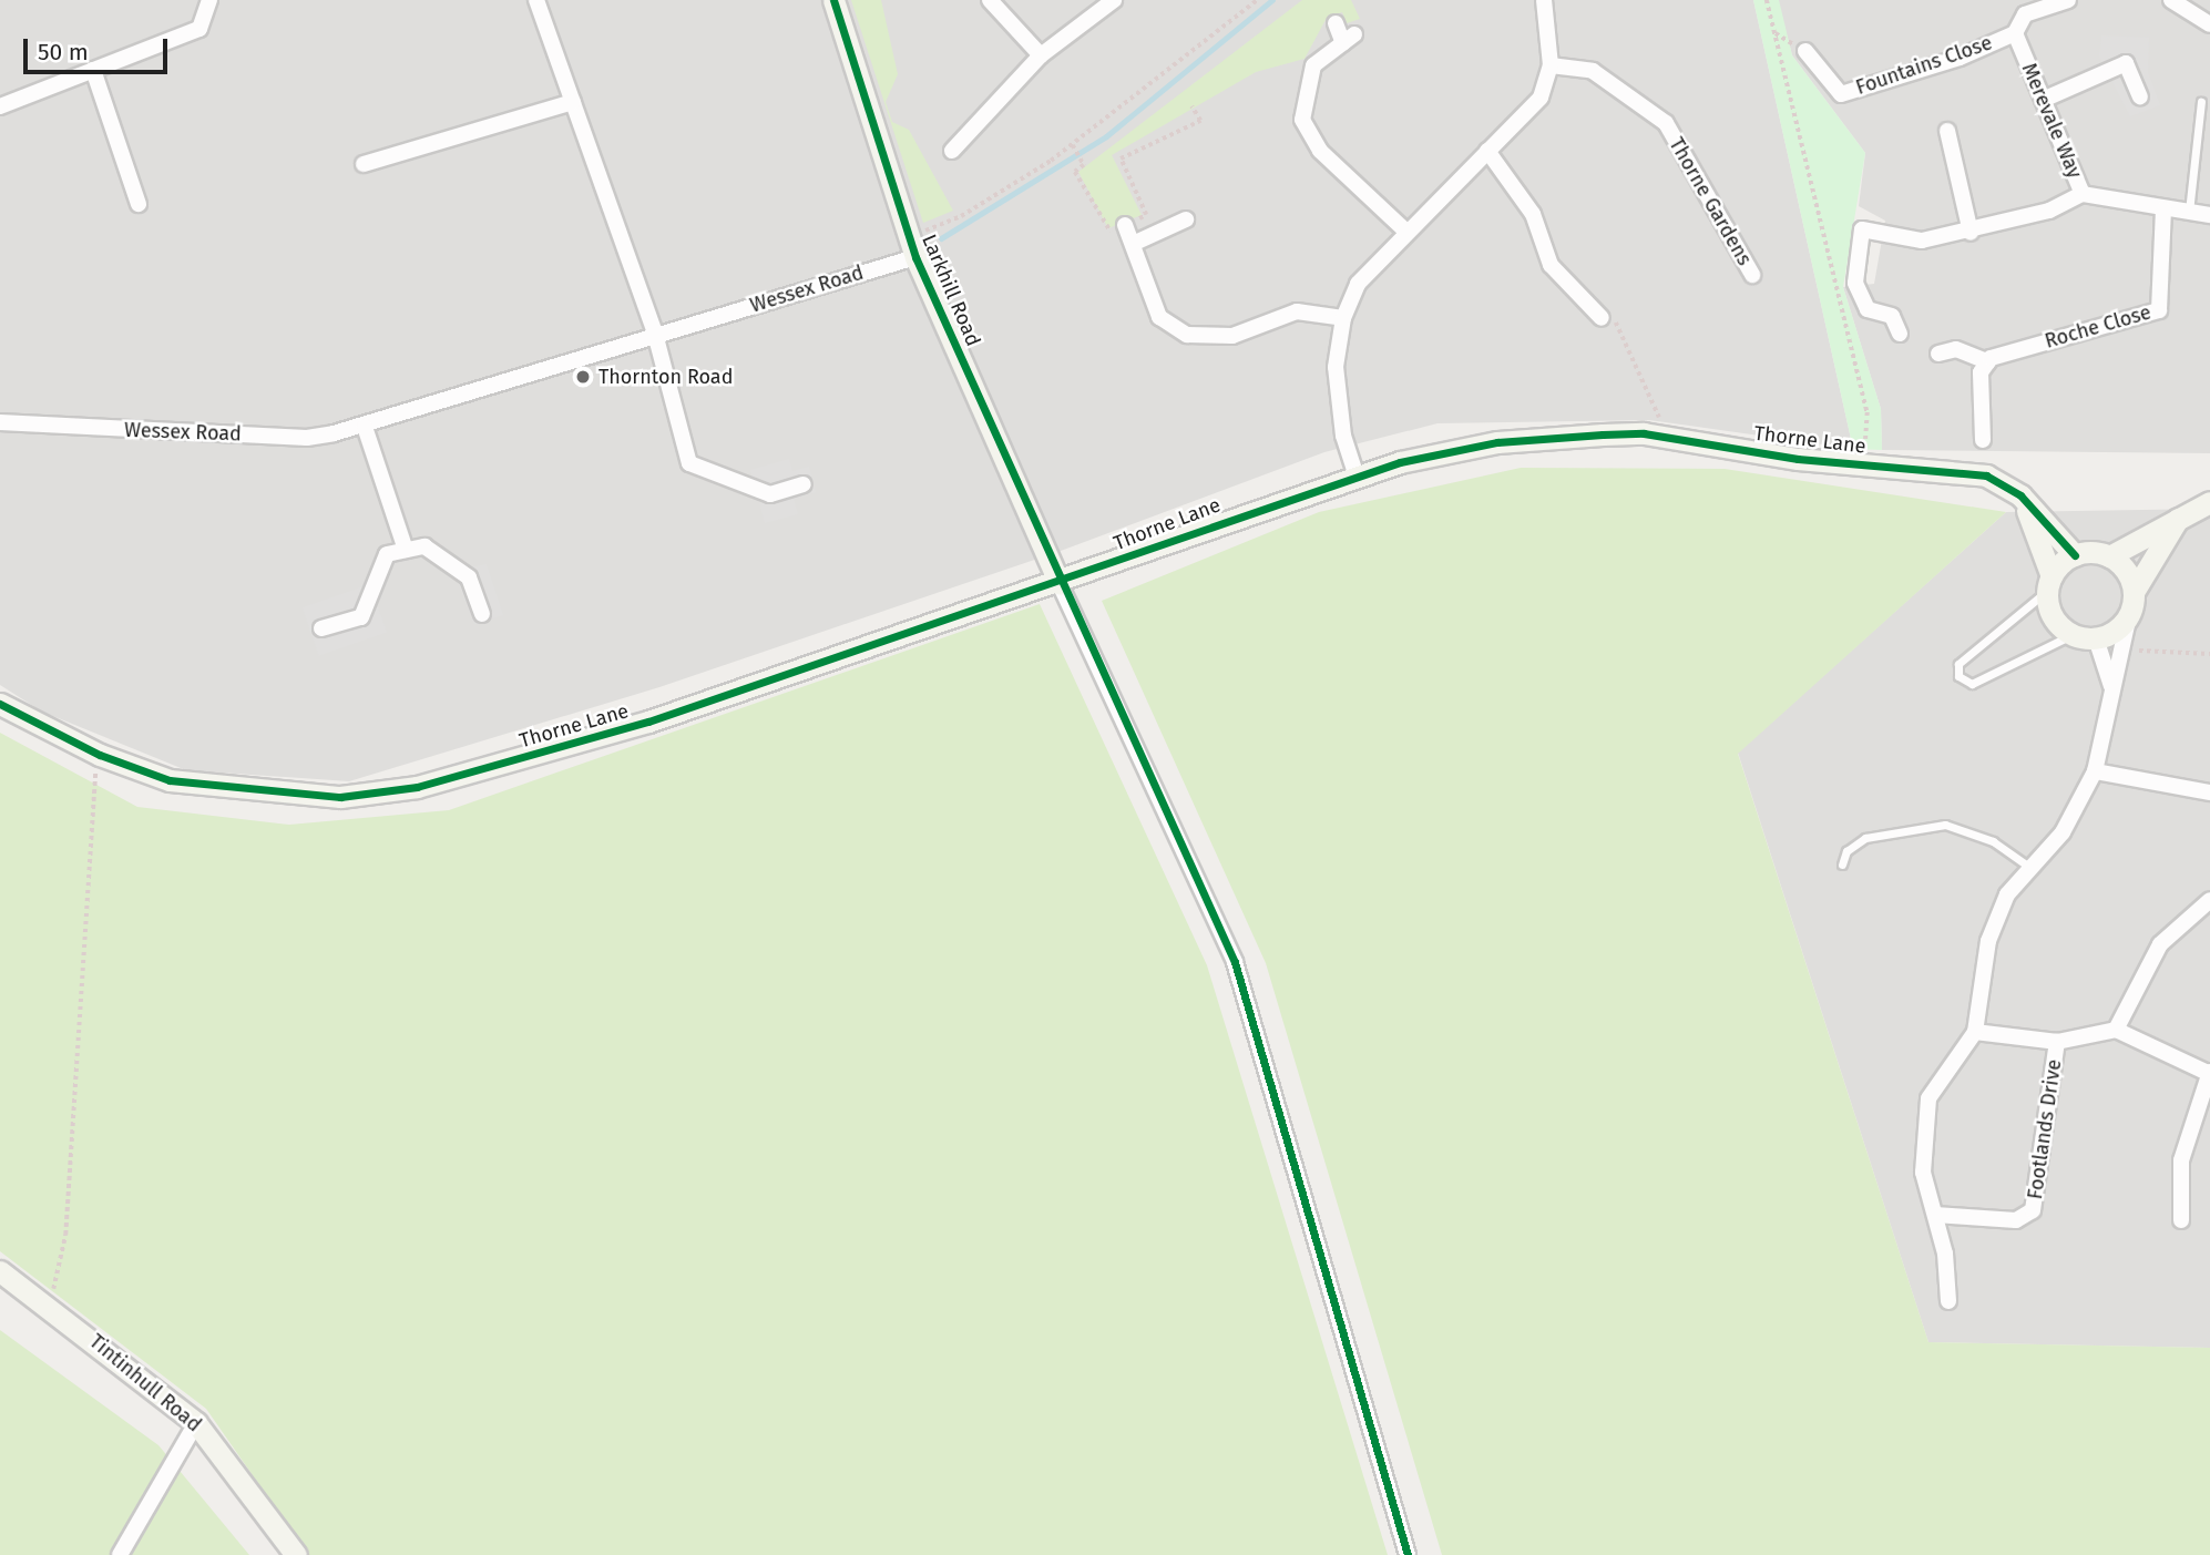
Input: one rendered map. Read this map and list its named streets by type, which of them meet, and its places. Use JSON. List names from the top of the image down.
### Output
{
  "streets": {
    "street": [
      "Fountains Close",
      "Merevale Way",
      "Thorne Gardens",
      "Wessex Road",
      "Larkhill Road",
      "Roche Close",
      "Thorne Lane",
      "Footlands Drive",
      "Tintinhull Road"
    ]
  },
  "crossings": [
    ["Fountains Close", "Merevale Way"],
    ["Merevale Way", "Roche Close"],
    ["Wessex Road", "Larkhill Road"],
    ["Larkhill Road", "Thorne Lane"]
  ],
  "places": ["Thornton Road"],
  "scale_bar": "50 m"
}
